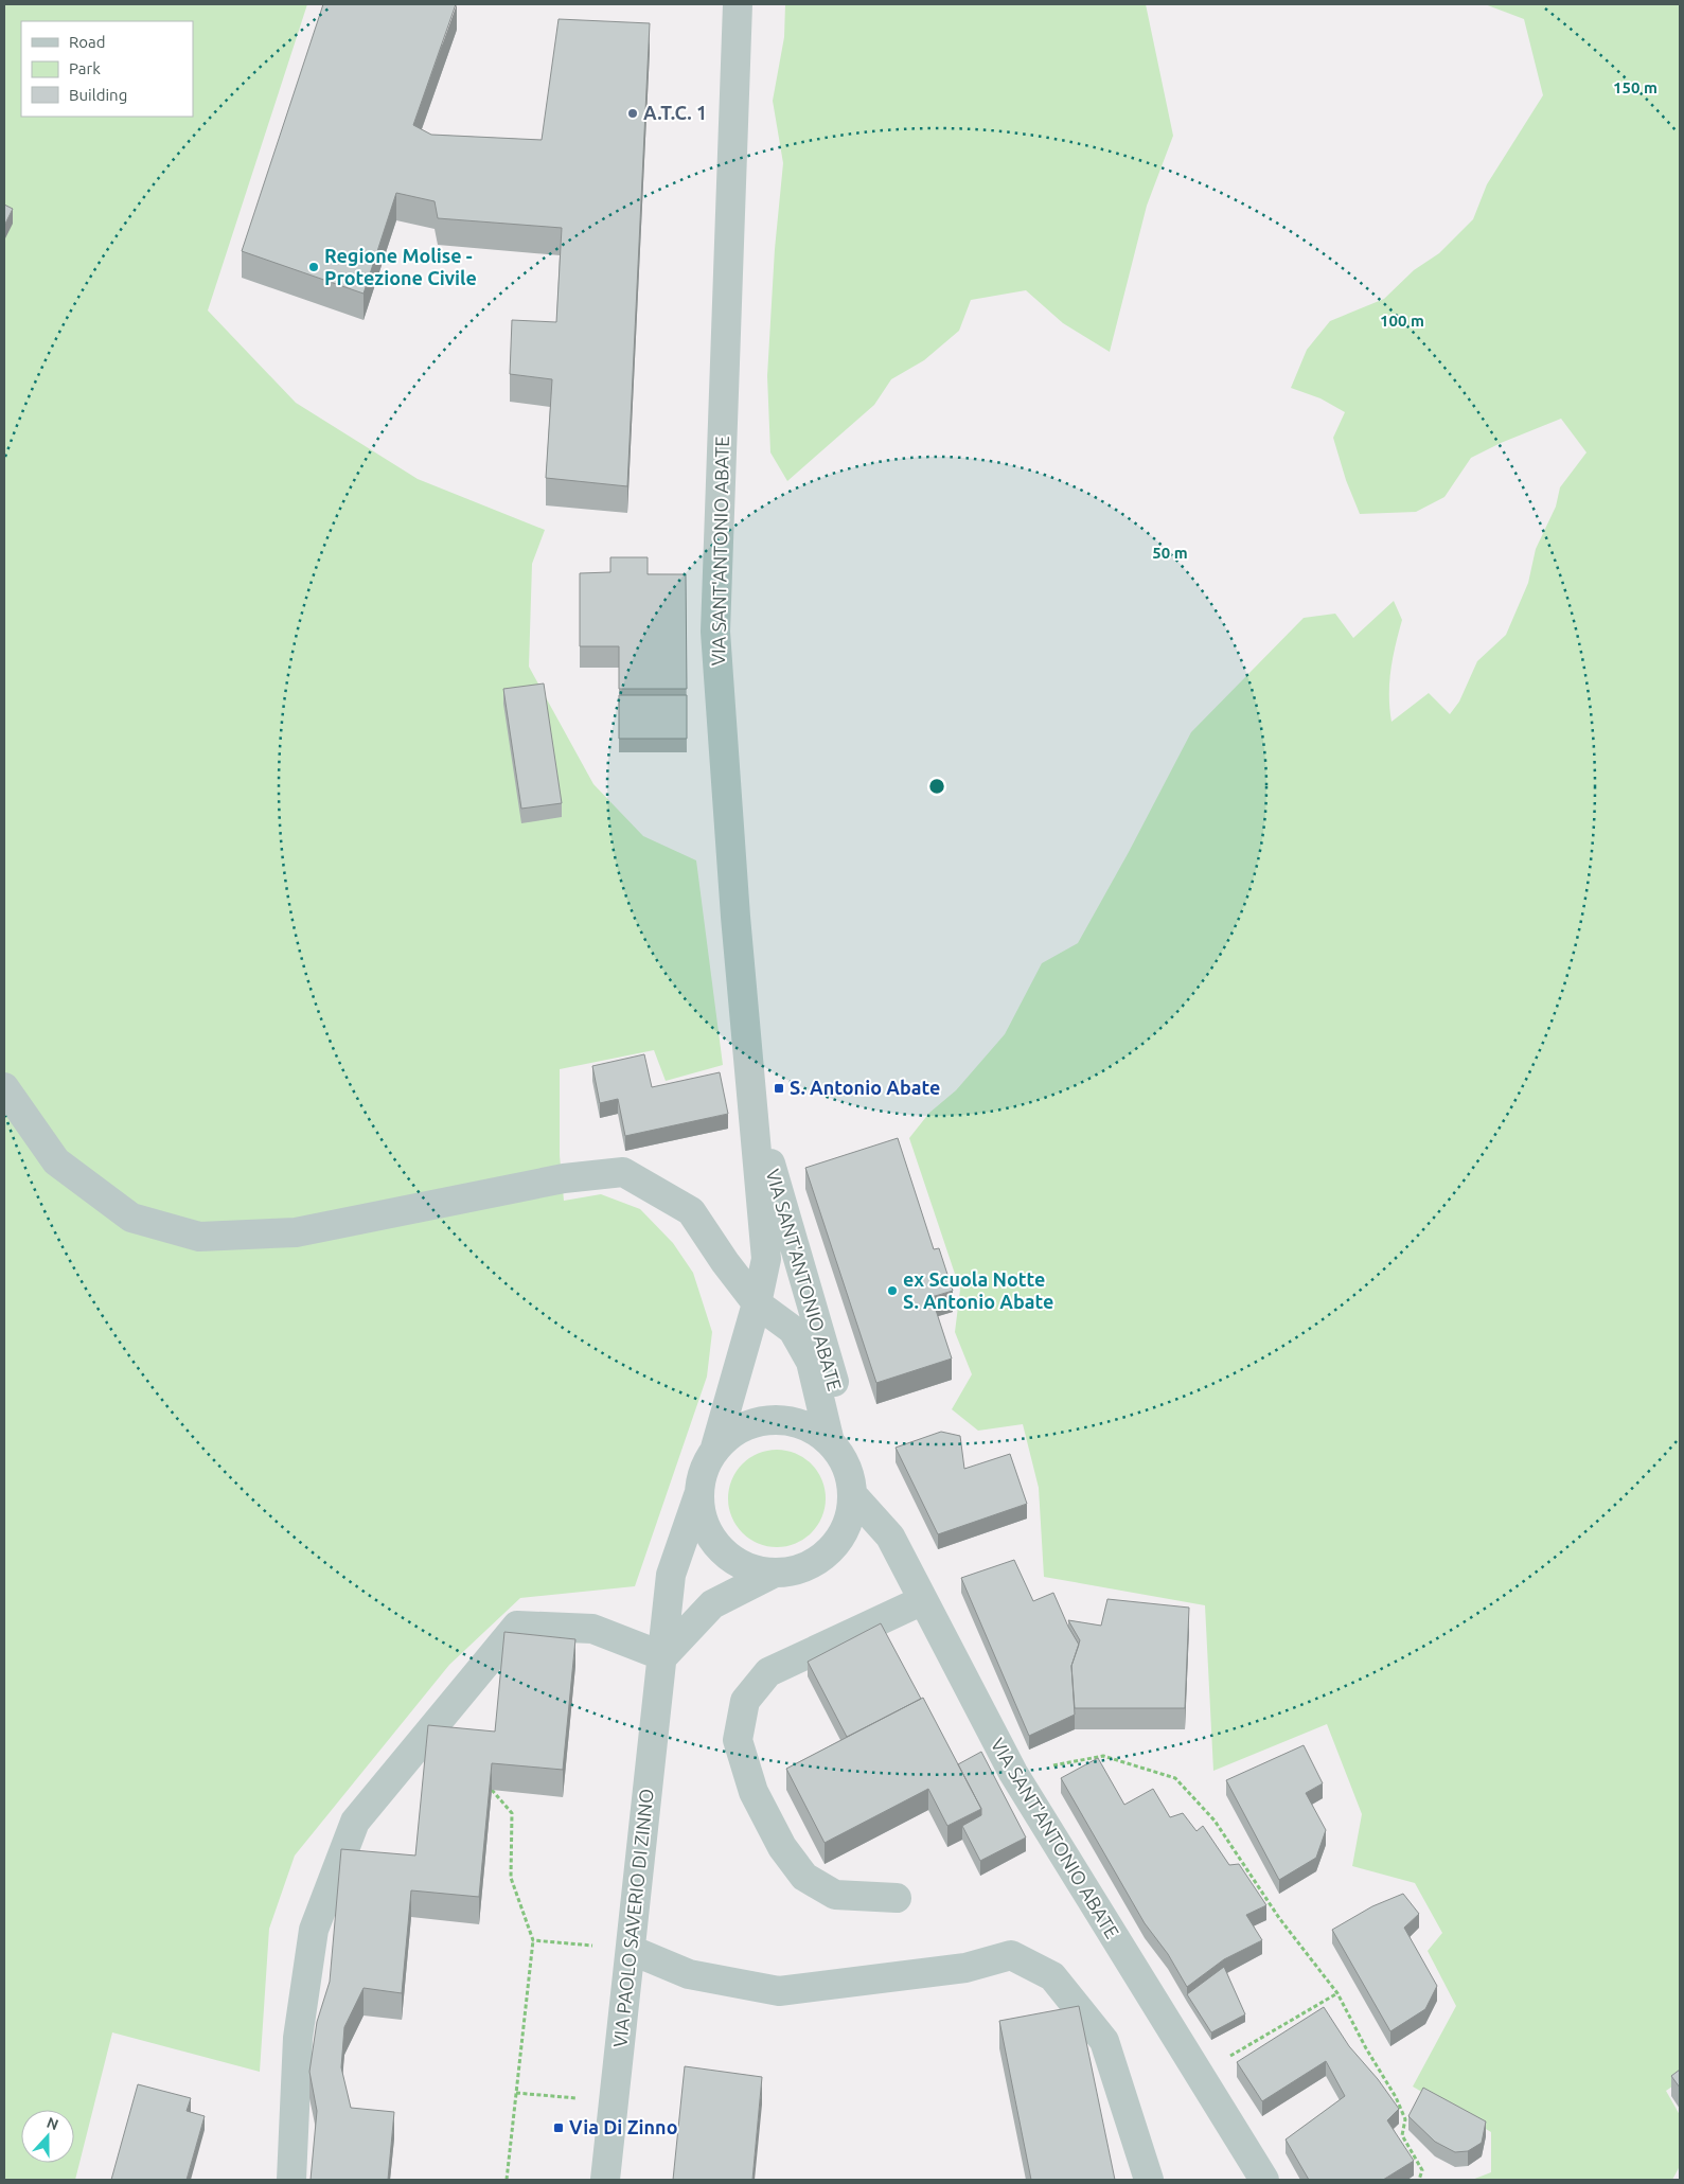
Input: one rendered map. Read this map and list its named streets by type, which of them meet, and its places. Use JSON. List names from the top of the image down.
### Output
{
  "streets": {
    "street": ["VIA SANT'ANTONIO ABATE", "VIA PAOLO SAVERIO DI ZINNO"]
  },
  "crossings": [
    ["VIA SANT'ANTONIO ABATE", "VIA PAOLO SAVERIO DI ZINNO"]
  ],
  "places": {
    "other": ["A.T.C. 1", "Regione Molise - Protezione Civile", "ex Scuola Notte S. Antonio Abate"],
    "transit": ["S. Antonio Abate", "Via Di Zinno"]
  },
  "legend": ["Road", "Park", "Building"],
  "north": "top",
  "rings": ["150 m", "100 m", "50 m"]
}
